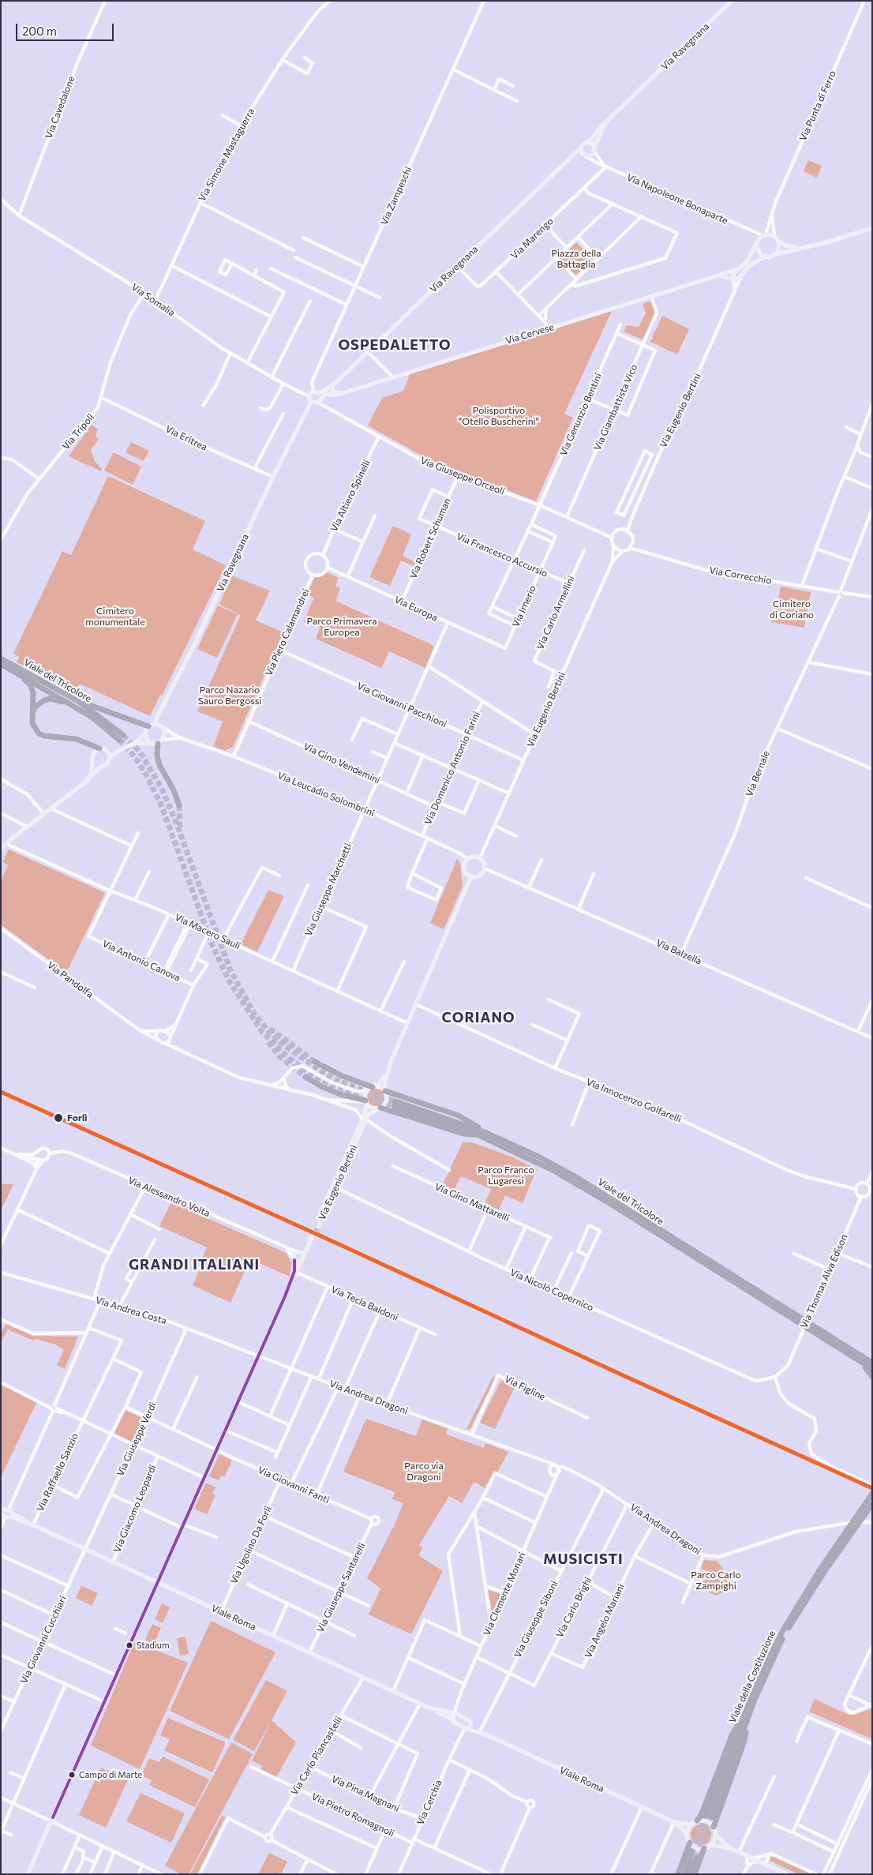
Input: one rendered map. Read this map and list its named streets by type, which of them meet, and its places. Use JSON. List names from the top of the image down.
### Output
{
  "streets": {
    "highway": ["Viale del Tricolore", "Viale della Costituzione"],
    "main road": [
      "Via Ravegnana",
      "Via Cervese",
      "Via Eugenio Bertini",
      "Viale Roma"
    ],
    "street": [
      "Via Punta di Ferro",
      "Via Cavedalone",
      "Via Simone Mastaguerra",
      "Via Zampeschi",
      "Via Napoleone Bonaparte",
      "Via Marengo",
      "Via Somalia",
      "Via Giambattista Vico",
      "Via Genunzio Bentini",
      "Via Tripoli",
      "Via Eritrea",
      "Via Giuseppe Orceoli",
      "Via Altiero Spinelli",
      "Via Robert Schuman",
      "Via Francesco Accursio",
      "Via Correcchio",
      "Via Irnerio",
      "Via Europa",
      "Via Carlo Armellini",
      "Via Piero Calamandrei",
      "Via Giovanni Pacchioni",
      "Via Gino Vendemini",
      "Via Domenico Antonio Farini",
      "Via Bernale",
      "Via Leucadio Solombrini",
      "Via Giuseppe Marchetti",
      "Via Macero Sauli",
      "Via Balzella",
      "Via Antonio Canova",
      "Via Pandolfa",
      "Via Innocenzo Golfarelli",
      "Via Alessandro Volta",
      "Via Gino Mattarelli",
      "Via Thomas Alva Edison",
      "Via Nicolò Copernico",
      "Via Tecla Baldoni",
      "Via Andrea Costa",
      "Via Figline",
      "Via Andrea Dragoni",
      "Via Giuseppe Verdi",
      "Via Raffaello Sanzio",
      "Via Giovanni Fanti",
      "Via Giacomo Leopardi",
      "Via Ugolino Da Forlì",
      "Via Giuseppe Santarelli",
      "Via Clemente Monari",
      "Via Carlo Brighi",
      "Via Giuseppe Siboni",
      "Via Angelo Mariani",
      "Via Giovanni Cucchiari",
      "Via Carlo Piancastelli",
      "Via Pina Magnani",
      "Via Cerchia",
      "Via Pietro Romagnoli"
    ]
  },
  "crossings": [
    ["Via Ravegnana", "Via Napoleone Bonaparte"],
    ["Via Ravegnana", "Via Marengo"],
    ["Via Ravegnana", "Via Cervese"],
    ["Via Ravegnana", "Via Eritrea"],
    ["Via Ravegnana", "Via Giuseppe Orceoli"],
    ["Via Ravegnana", "Via Leucadio Solombrini"],
    ["Via Punta di Ferro", "Via Napoleone Bonaparte"],
    ["Via Cavedalone", "Via Somalia"],
    ["Via Simone Mastaguerra", "Via Somalia"],
    ["Via Napoleone Bonaparte", "Via Marengo"],
    ["Via Somalia", "Via Tripoli"],
    ["Via Cervese", "Via Giambattista Vico"],
    ["Via Cervese", "Via Eugenio Bertini"],
    ["Via Giambattista Vico", "Via Giuseppe Orceoli"],
    ["Via Eugenio Bertini", "Via Giuseppe Orceoli"],
    ["Via Eugenio Bertini", "Via Giovanni Pacchioni"],
    ["Via Eugenio Bertini", "Via Leucadio Solombrini"],
    ["Via Eugenio Bertini", "Via Macero Sauli"],
    ["Via Eugenio Bertini", "Via Balzella"],
    ["Via Eugenio Bertini", "Via Pandolfa"],
    ["Via Eugenio Bertini", "Via Innocenzo Golfarelli"],
    ["Via Eugenio Bertini", "Via Nicolò Copernico"],
    ["Via Genunzio Bentini", "Via Giuseppe Orceoli"],
    ["Via Genunzio Bentini", "Via Francesco Accursio"],
    ["Via Genunzio Bentini", "Via Irnerio"],
    ["Via Tripoli", "Via Eritrea"],
    ["Via Giuseppe Orceoli", "Via Altiero Spinelli"],
    ["Via Giuseppe Orceoli", "Via Robert Schuman"],
    ["Via Altiero Spinelli", "Via Europa"],
    ["Via Altiero Spinelli", "Via Piero Calamandrei"],
    ["Via Robert Schuman", "Via Francesco Accursio"],
    ["Via Robert Schuman", "Via Europa"],
    ["Via Francesco Accursio", "Via Irnerio"],
    ["Via Francesco Accursio", "Via Carlo Armellini"],
    ["Via Correcchio", "Via Bernale"],
    ["Via Irnerio", "Via Europa"],
    ["Via Europa", "Via Piero Calamandrei"],
    ["Via Europa", "Via Giuseppe Marchetti"],
    ["Via Piero Calamandrei", "Via Giovanni Pacchioni"],
    ["Via Piero Calamandrei", "Via Gino Vendemini"],
    ["Via Piero Calamandrei", "Via Leucadio Solombrini"],
    ["Via Giovanni Pacchioni", "Via Domenico Antonio Farini"],
    ["Via Giovanni Pacchioni", "Via Giuseppe Marchetti"],
    ["Via Gino Vendemini", "Via Domenico Antonio Farini"],
    ["Via Gino Vendemini", "Via Giuseppe Marchetti"],
    ["Via Domenico Antonio Farini", "Via Leucadio Solombrini"],
    ["Via Bernale", "Via Balzella"],
    ["Via Leucadio Solombrini", "Via Giuseppe Marchetti"],
    ["Via Leucadio Solombrini", "Via Balzella"],
    ["Via Giuseppe Marchetti", "Via Macero Sauli"],
    ["Via Macero Sauli", "Via Antonio Canova"],
    ["Via Innocenzo Golfarelli", "Via Thomas Alva Edison"],
    ["Via Gino Mattarelli", "Via Nicolò Copernico"],
    ["Via Thomas Alva Edison", "Via Nicolò Copernico"],
    ["Via Andrea Costa", "Via Andrea Dragoni"],
    ["Via Andrea Costa", "Via Giuseppe Verdi"],
    ["Via Figline", "Via Andrea Dragoni"],
    ["Via Andrea Dragoni", "Via Clemente Monari"],
    ["Via Andrea Dragoni", "Via Carlo Brighi"],
    ["Via Andrea Dragoni", "Via Giuseppe Siboni"],
    ["Via Andrea Dragoni", "Via Angelo Mariani"],
    ["Via Giuseppe Verdi", "Via Giovanni Fanti"],
    ["Via Giuseppe Verdi", "Viale Roma"],
    ["Via Giuseppe Verdi", "Via Giovanni Cucchiari"],
    ["Via Raffaello Sanzio", "Viale Roma"],
    ["Via Giovanni Fanti", "Via Ugolino Da Forlì"],
    ["Via Giovanni Fanti", "Via Giuseppe Santarelli"],
    ["Via Giacomo Leopardi", "Viale Roma"],
    ["Via Ugolino Da Forlì", "Viale Roma"],
    ["Via Giuseppe Santarelli", "Viale Roma"],
    ["Via Clemente Monari", "Viale Roma"],
    ["Via Carlo Brighi", "Via Giuseppe Siboni"],
    ["Via Carlo Brighi", "Via Angelo Mariani"],
    ["Viale Roma", "Via Giuseppe Siboni"],
    ["Viale Roma", "Via Giovanni Cucchiari"],
    ["Viale Roma", "Via Carlo Piancastelli"],
    ["Viale Roma", "Via Cerchia"],
    ["Via Carlo Piancastelli", "Via Pina Magnani"],
    ["Via Carlo Piancastelli", "Via Pietro Romagnoli"],
    ["Via Pina Magnani", "Via Cerchia"],
    ["Via Cerchia", "Via Pietro Romagnoli"]
  ],
  "districts": [
    "OSPEDALETTO",
    "CORIANO",
    "GRANDI ITALIANI",
    "MUSICISTI"
  ],
  "parks": [
    "Piazza della Battaglia",
    "Polisportivo \"Otello Buscherini\"",
    "Cimitero di Coriano",
    "Cimitero monumentale",
    "Parco Primavera Europea",
    "Parco Nazario Sauro Bergossi",
    "Parco Franco Lugaresi",
    "Parco via Dragoni",
    "Parco Carlo Zampighi"
  ],
  "places": ["Forlì", "Stadium", "Campo di Marte"],
  "scale_bar": "200 m"
}
